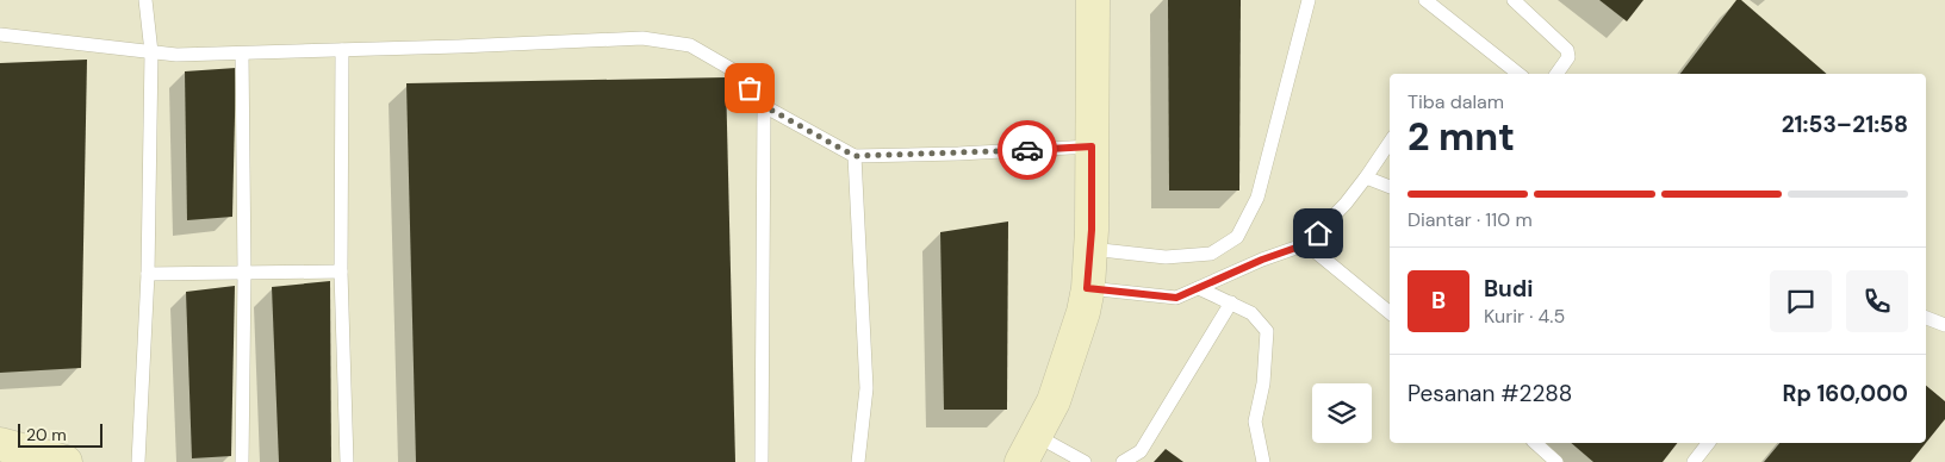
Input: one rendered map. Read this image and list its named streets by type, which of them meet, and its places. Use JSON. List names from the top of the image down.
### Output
{
  "scale_bar": "20 m",
  "page": {
    "heading": ["2 mnt", "Tiba dalam", "21:53–21:58"],
    "panel": [
      "Budi",
      "Kurir · 4.5",
      "Pesanan #2288",
      "Rp 160,000"
    ],
    "bar": "Diantar · 110 m",
    "round": "B",
    "scale": "20 m"
  }
}
